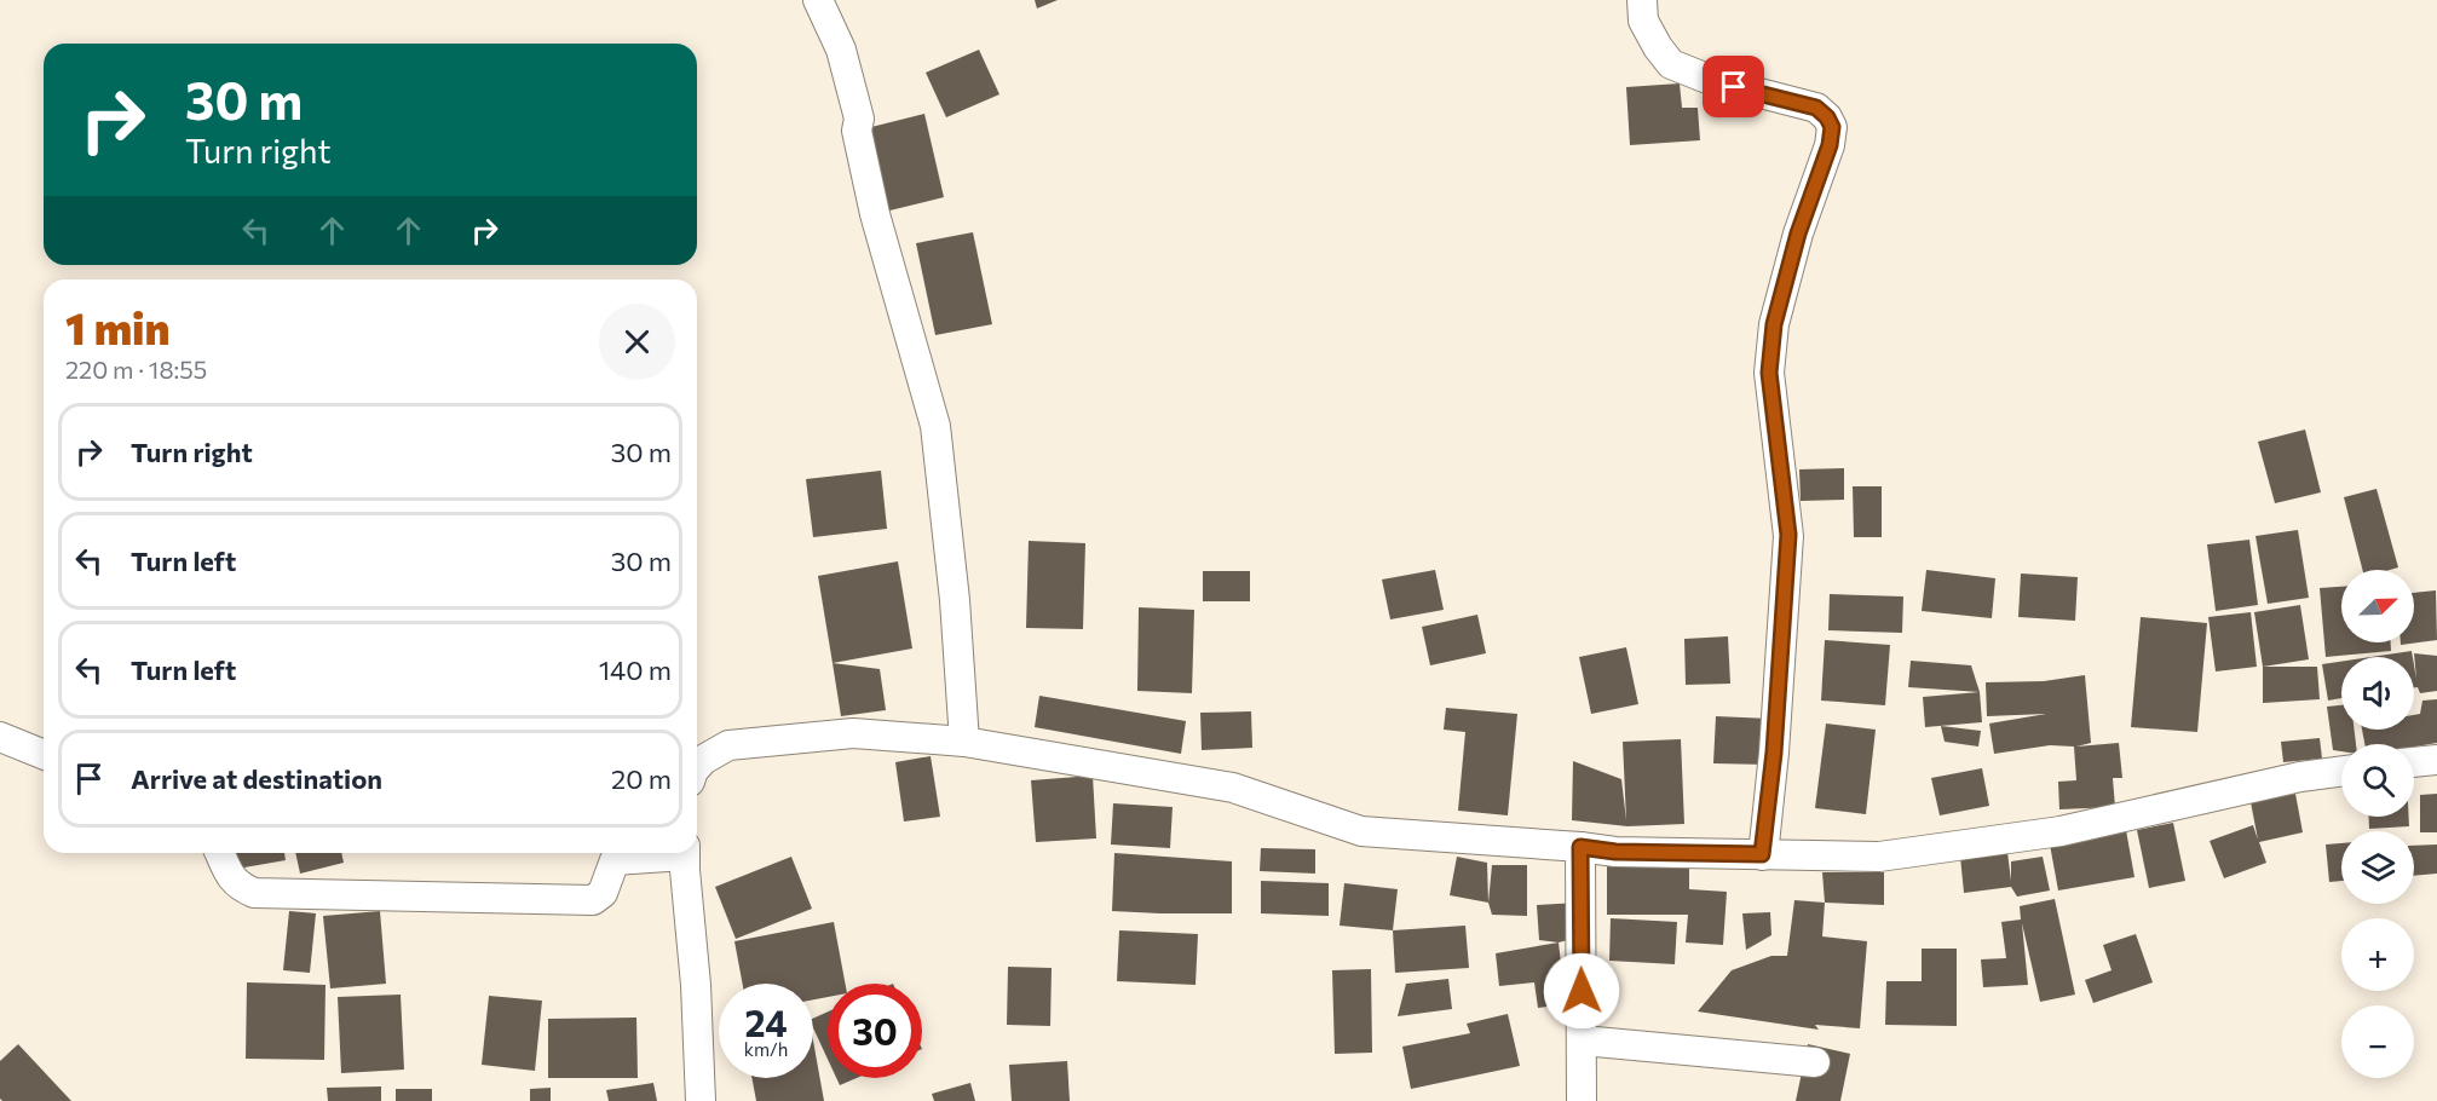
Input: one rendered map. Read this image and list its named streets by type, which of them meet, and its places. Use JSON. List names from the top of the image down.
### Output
{
  "north": "top right",
  "page": {
    "turn": ["30 m", "Turn right"],
    "heading": ["1 min", "220 m · 18:55"],
    "list": [
      {
        "name": "Turn right",
        "value": "30 m"
      },
      {
        "name": "Turn left",
        "value": "30 m"
      },
      {
        "name": "Turn left",
        "value": "140 m"
      },
      {
        "name": "Arrive at destination",
        "value": "20 m"
      }
    ],
    "map_buttons": ["+", "−"],
    "speed": "24 km/h",
    "limit": "30"
  }
}
